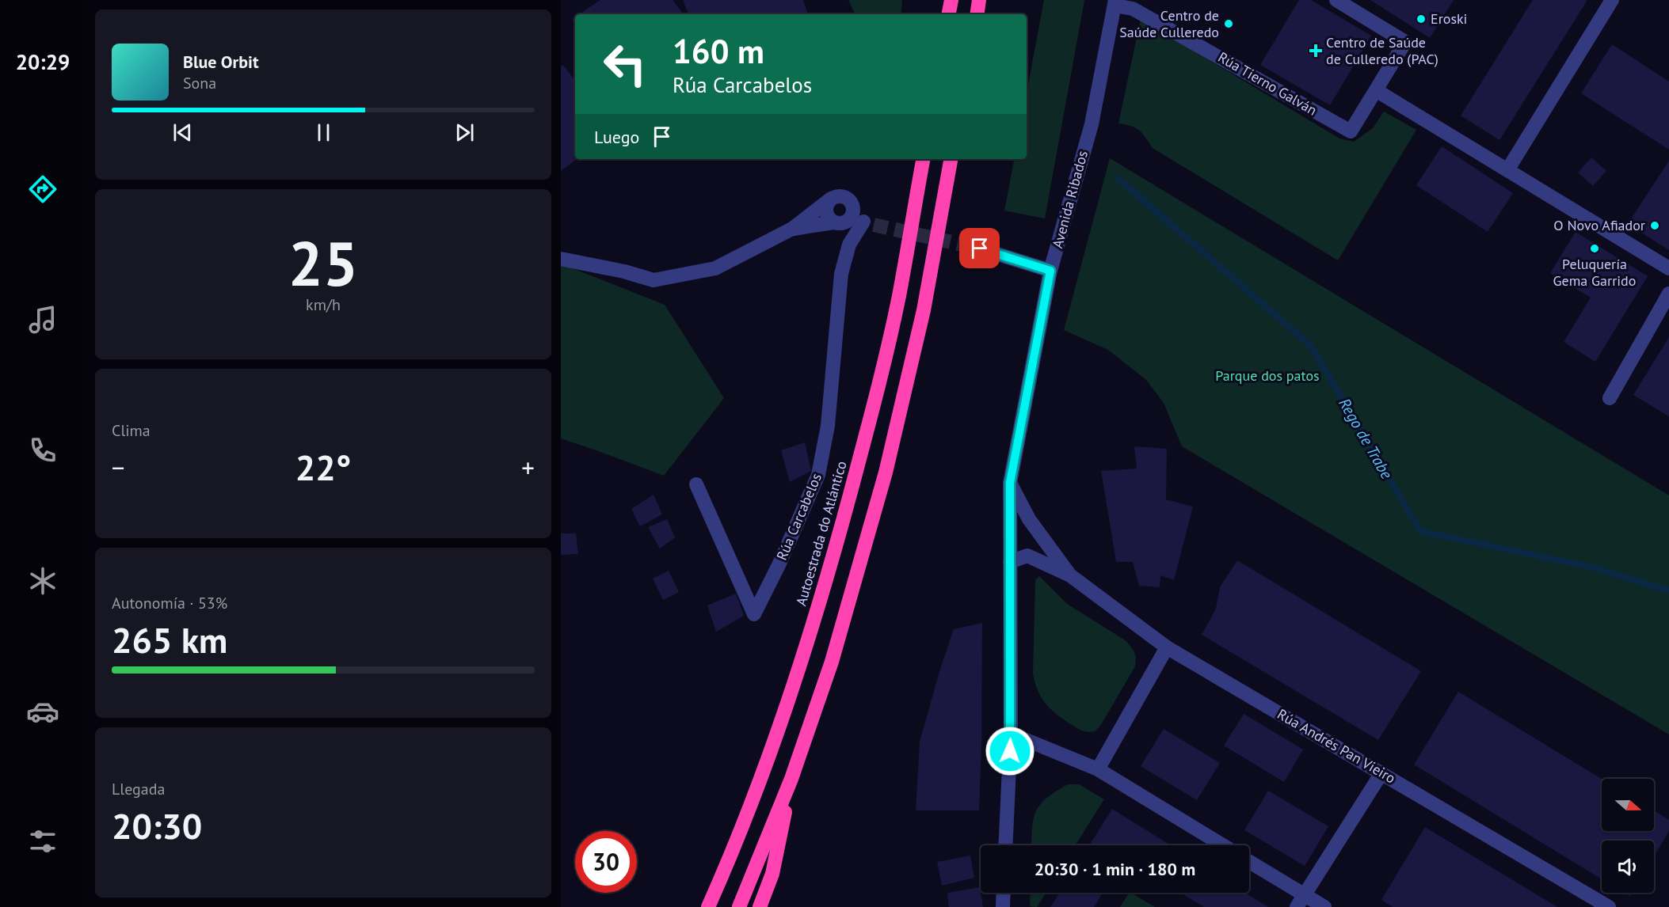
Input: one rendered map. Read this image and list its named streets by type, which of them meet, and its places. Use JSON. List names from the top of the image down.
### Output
{
  "streets": {
    "highway": ["Autoestrada do Atlántico"],
    "street": [
      "Rúa Tierno Galván",
      "Avenida Ribados",
      "Rúa Carcabelos",
      "Rúa Andrés Pan Vieiro"
    ]
  },
  "crossings": [
    ["Rúa Tierno Galván", "Avenida Ribados"],
    ["Avenida Ribados", "Rúa Andrés Pan Vieiro"]
  ],
  "water": ["Rego de Trabe"],
  "parks": ["Parque dos patos"],
  "places": {
    "other": [
      "Eroski",
      "Centro de Saúde Culleredo",
      "O Novo Afiador",
      "Peluquería Gema Garrido"
    ],
    "health": ["Centro de Saúde de Culleredo (PAC)"]
  },
  "north": "right",
  "page": {
    "tabs": "20:29",
    "turn": ["160 m", "Rúa Carcabelos"],
    "song": ["Blue Orbit", "Sona"],
    "then": "Luego",
    "tile": [
      ["25", "km/h"],
      "Clima",
      ["Autonomía · 53%", "265 km"],
      ["Llegada", "20:30"]
    ],
    "heat": ["−", "22°", "+"],
    "limit": "30",
    "trip": "20:30 · 1 min · 180 m"
  }
}
